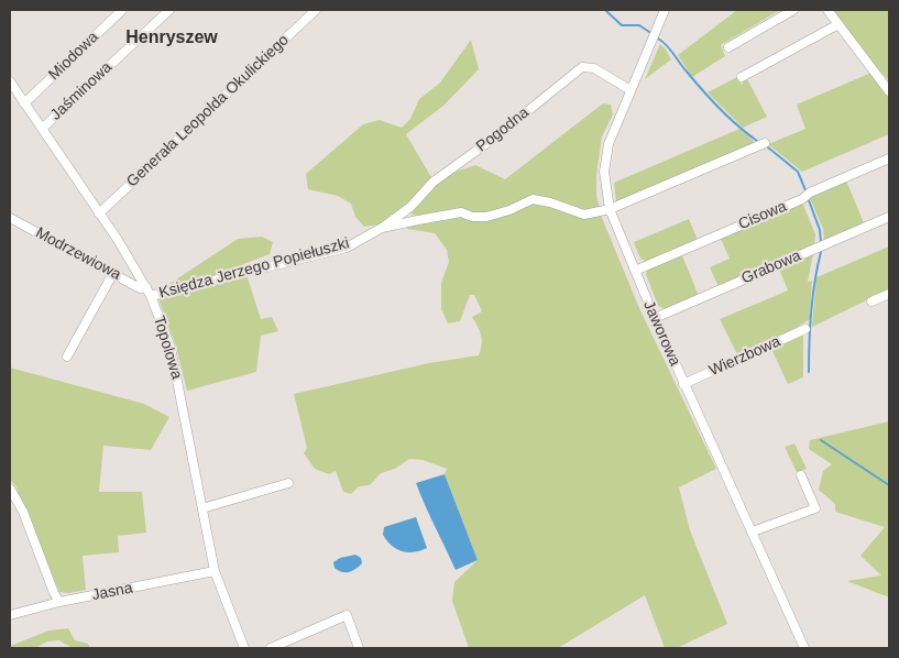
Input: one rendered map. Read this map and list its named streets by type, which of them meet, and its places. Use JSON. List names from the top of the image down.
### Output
{
  "streets": {
    "street": [
      "Miodowa",
      "Jaśminowa",
      "Generała Leopolda Okulickiego",
      "Pogodna",
      "Cisowa",
      "Modrzewiowa",
      "Grabowa",
      "Księdza Jerzego Popiełuszki",
      "Jaworowa",
      "Topolowa",
      "Wierzbowa",
      "Jasna"
    ]
  },
  "crossings": [
    ["Miodowa", "Topolowa"],
    ["Jaśminowa", "Topolowa"],
    ["Generała Leopolda Okulickiego", "Topolowa"],
    ["Pogodna", "Księdza Jerzego Popiełuszki"],
    ["Pogodna", "Jaworowa"],
    ["Cisowa", "Jaworowa"],
    ["Modrzewiowa", "Topolowa"],
    ["Grabowa", "Jaworowa"],
    ["Księdza Jerzego Popiełuszki", "Jaworowa"],
    ["Księdza Jerzego Popiełuszki", "Topolowa"],
    ["Jaworowa", "Wierzbowa"],
    ["Topolowa", "Jasna"]
  ],
  "districts": ["Henryszew"]
}
